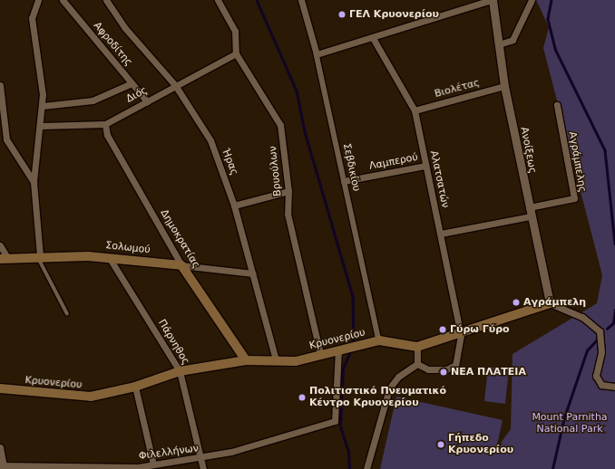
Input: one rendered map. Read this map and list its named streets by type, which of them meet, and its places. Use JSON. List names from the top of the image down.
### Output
{
  "streets": {
    "main road": ["Δημοκρατίας", "Σολωμού", "Κρυονερίου"],
    "street": [
      "Αφροδίτης",
      "Βιολέτας",
      "Διός",
      "Ανοίξεως",
      "Ήρας",
      "Λαμπερού",
      "Αγράμπελης",
      "Σεβδικίου",
      "Βρυούλων",
      "Αλατσατών",
      "Πάρνηθος",
      "Φιλελλήνων"
    ]
  },
  "crossings": [
    ["Αφροδίτης", "Διός"],
    ["Βιολέτας", "Ανοίξεως"],
    ["Βιολέτας", "Αλατσατών"],
    ["Διός", "Ήρας"],
    ["Διός", "Βρυούλων"],
    ["Διός", "Δημοκρατίας"],
    ["Ανοίξεως", "Αγράμπελης"],
    ["Ανοίξεως", "Κρυονερίου"],
    ["Ήρας", "Σολωμού"],
    ["Ήρας", "Κρυονερίου"],
    ["Λαμπερού", "Σεβδικίου"],
    ["Λαμπερού", "Αλατσατών"],
    ["Σεβδικίου", "Κρυονερίου"],
    ["Βρυούλων", "Κρυονερίου"],
    ["Αλατσατών", "Κρυονερίου"],
    ["Δημοκρατίας", "Σολωμού"],
    ["Δημοκρατίας", "Κρυονερίου"],
    ["Σολωμού", "Πάρνηθος"],
    ["Κρυονερίου", "Πάρνηθος"],
    ["Κρυονερίου", "Φιλελλήνων"],
    ["Πάρνηθος", "Φιλελλήνων"]
  ],
  "parks": ["Mount Parnitha National Park"],
  "places": [
    "ΓΕΛ Κρυονερίου",
    "Αγράμπελη",
    "Γύρω Γύρο",
    "ΝΕΑ ΠΛΑΤΕΙΑ",
    "Πολιτιστικό Πνευματικό Κέντρο Κρυονερίου",
    "Γήπεδο Κρυονερίου"
  ]
}
